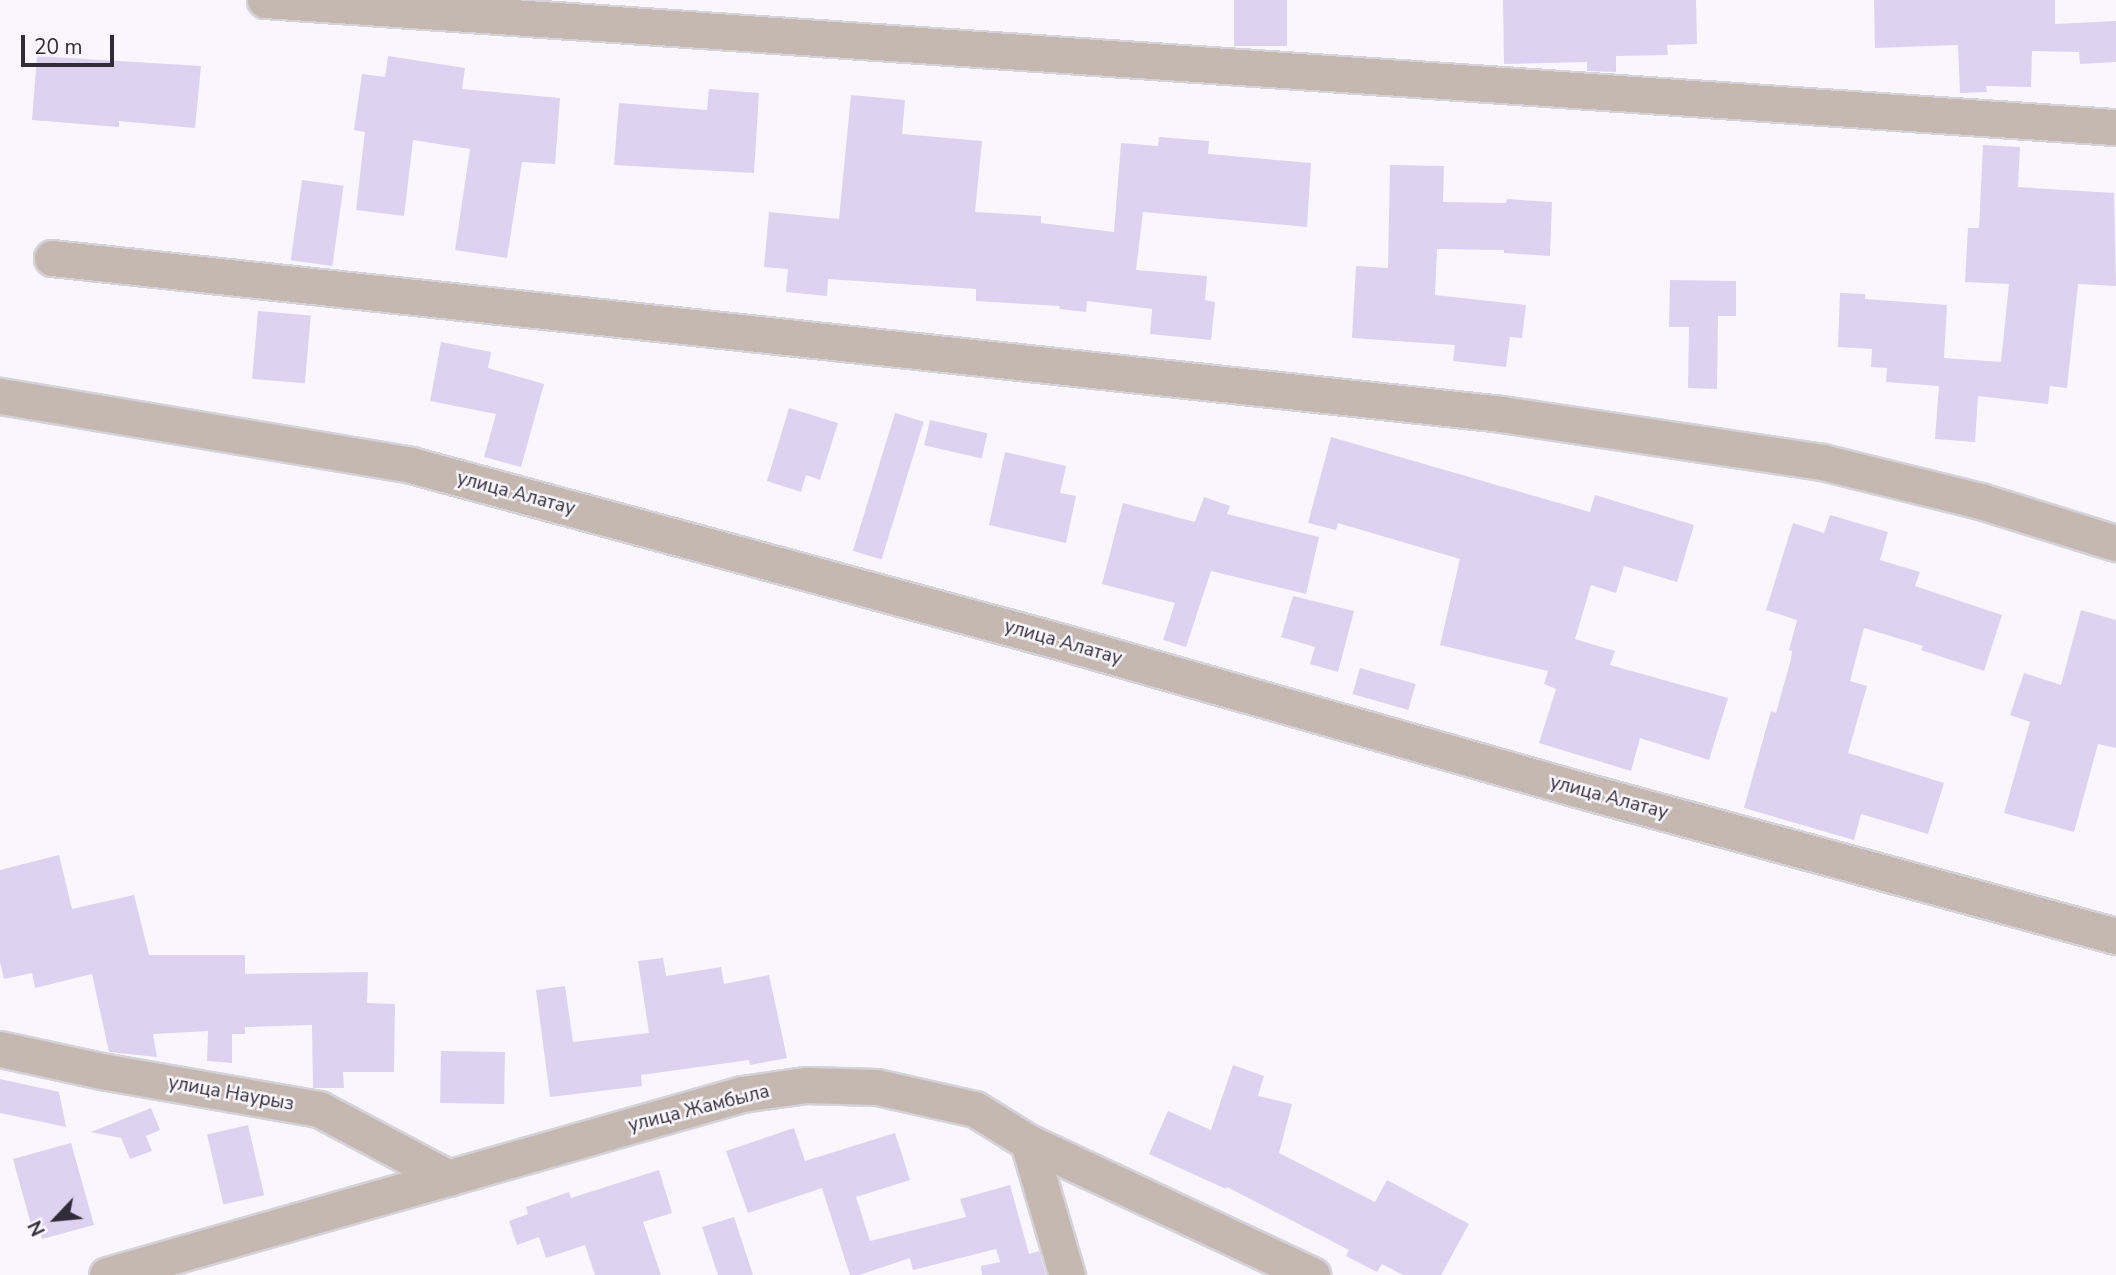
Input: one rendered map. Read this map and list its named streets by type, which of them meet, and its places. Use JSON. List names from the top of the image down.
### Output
{
  "streets": {
    "street": ["улица Алатау", "улица Наурыз", "улица Жамбыла"]
  },
  "crossings": [
    ["улица Наурыз", "улица Жамбыла"]
  ],
  "scale_bar": "20 m",
  "north": "bottom left"
}
